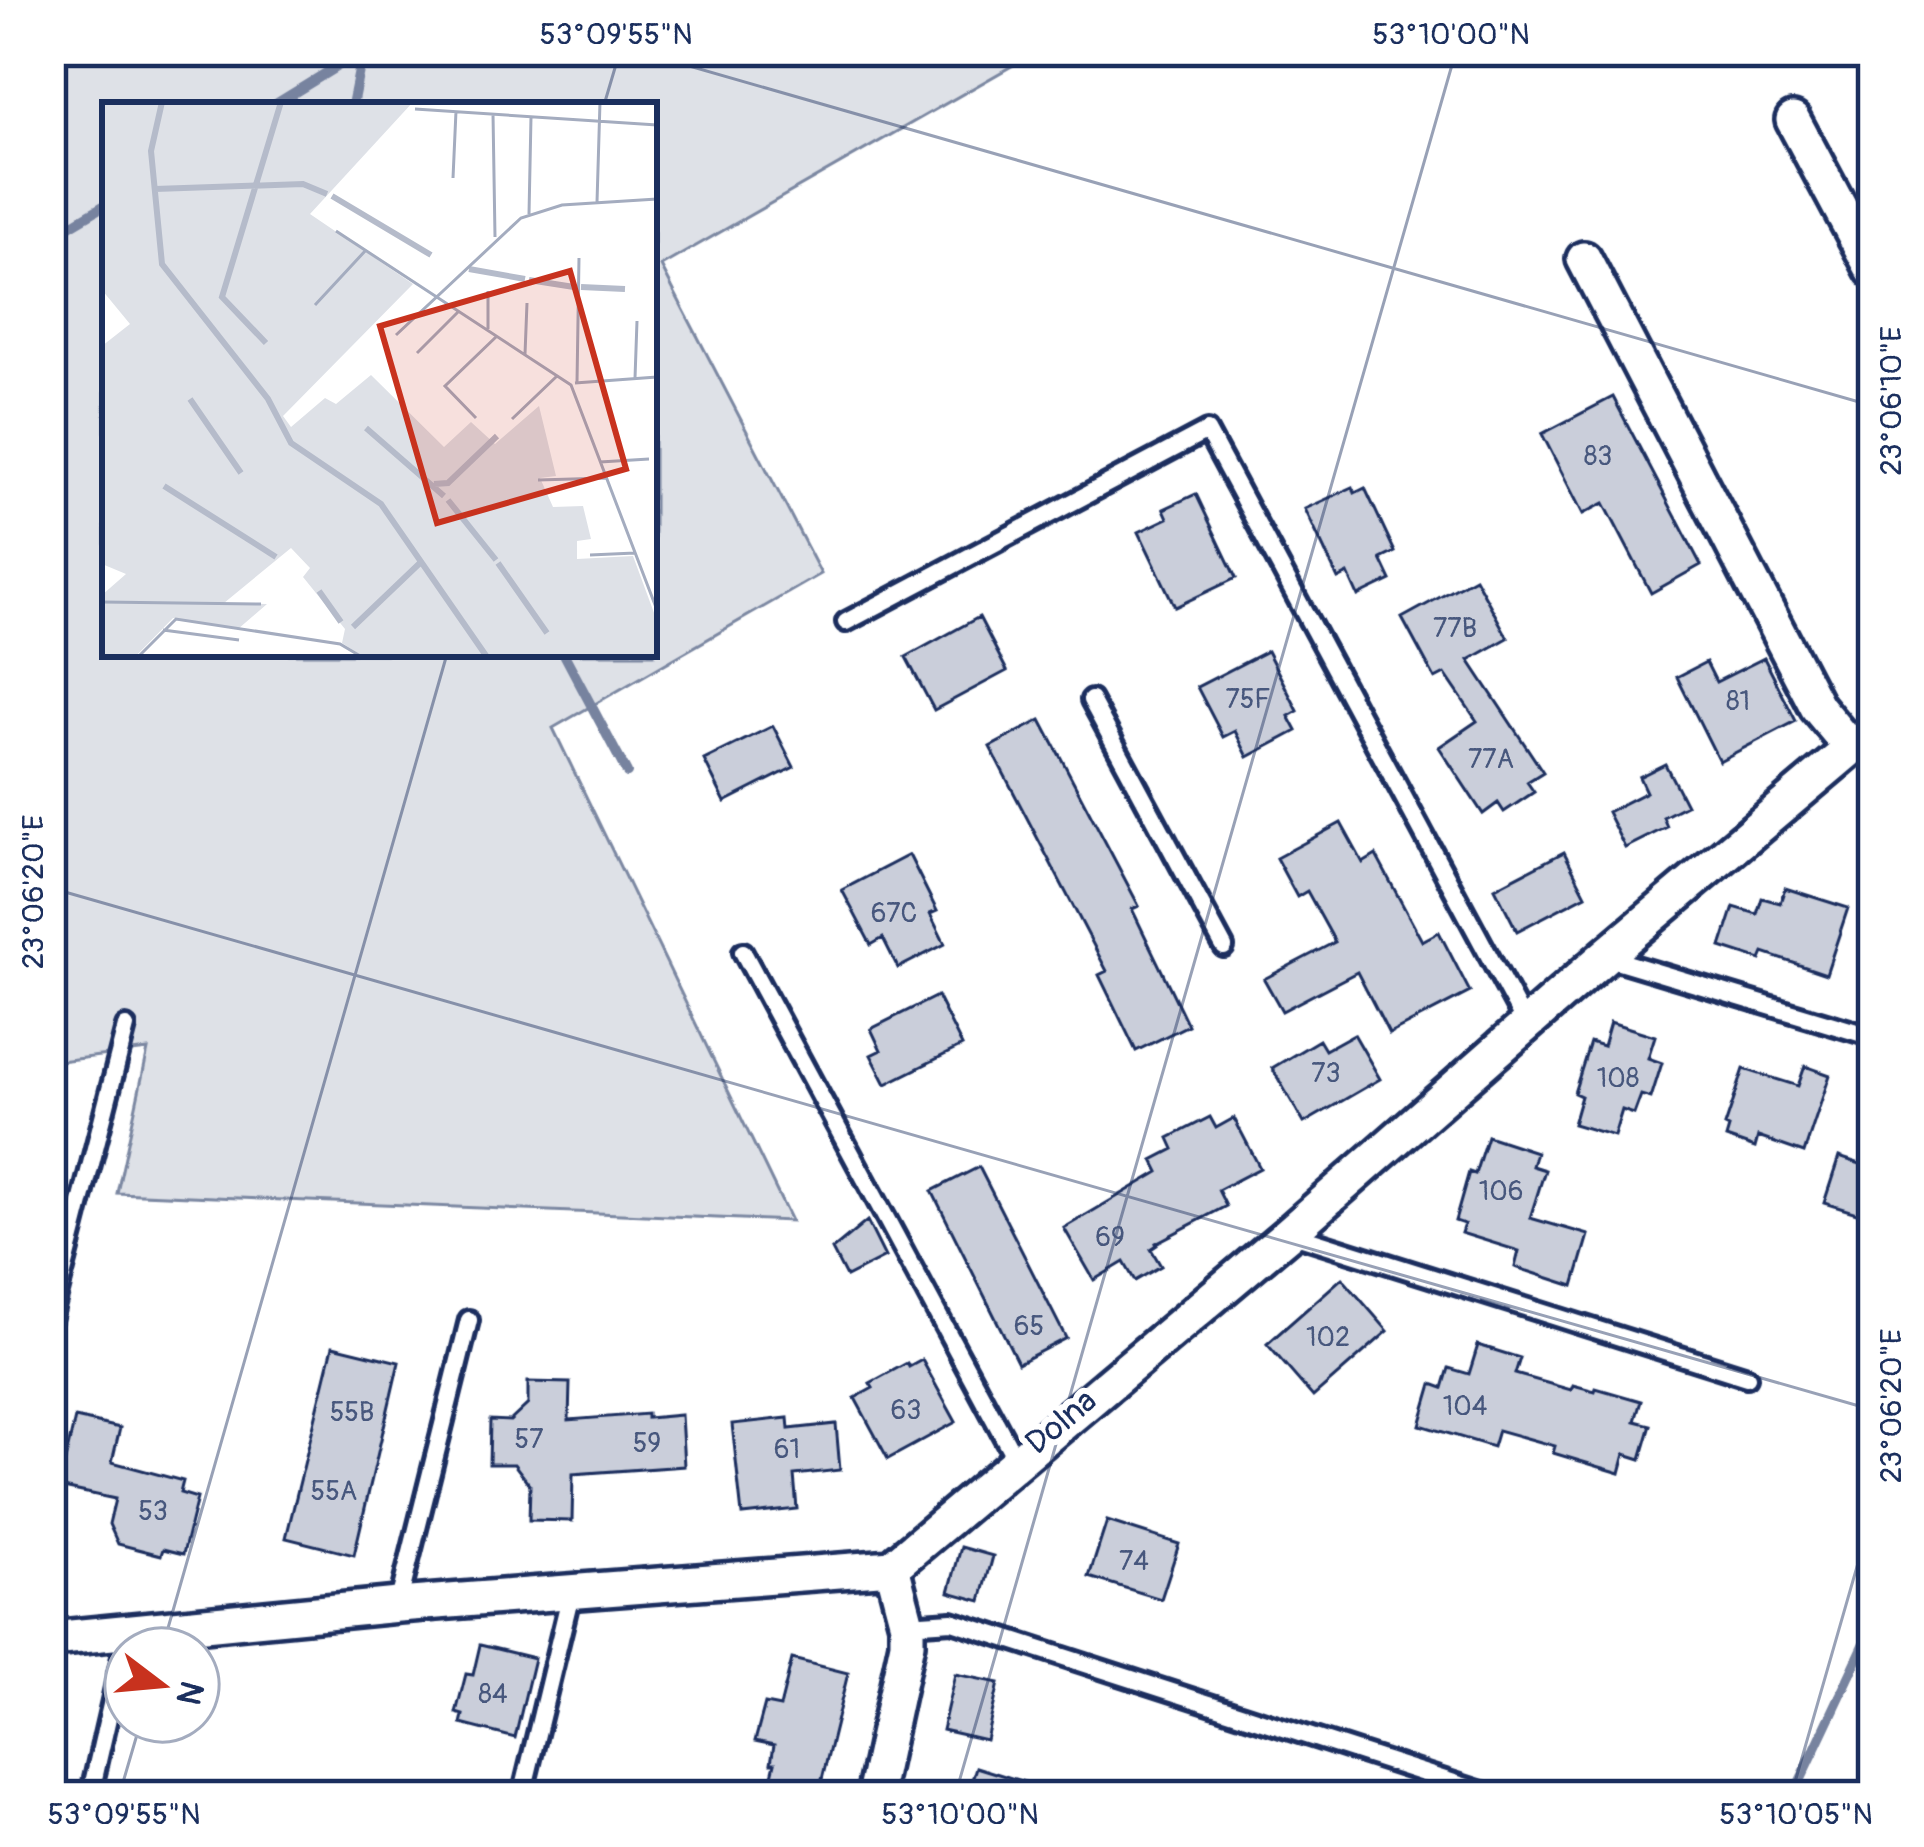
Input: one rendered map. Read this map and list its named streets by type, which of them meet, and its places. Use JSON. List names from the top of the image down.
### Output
{
  "streets": {
    "street": ["Dolna"]
  },
  "house_numbers": [
    "83",
    "77B",
    "75F",
    "81",
    "77A",
    "67C",
    "73",
    "108",
    "106",
    "69",
    "65",
    "102",
    "104",
    "63",
    "55B",
    "57",
    "59",
    "61",
    "55A",
    "53",
    "74",
    "84"
  ],
  "north": "right",
  "coordinates": [
    "53°09'55\"N",
    "53°10'00\"N",
    "23°06'10\"E",
    "23°06'20\"E",
    "53°10'05\"N"
  ]
}
